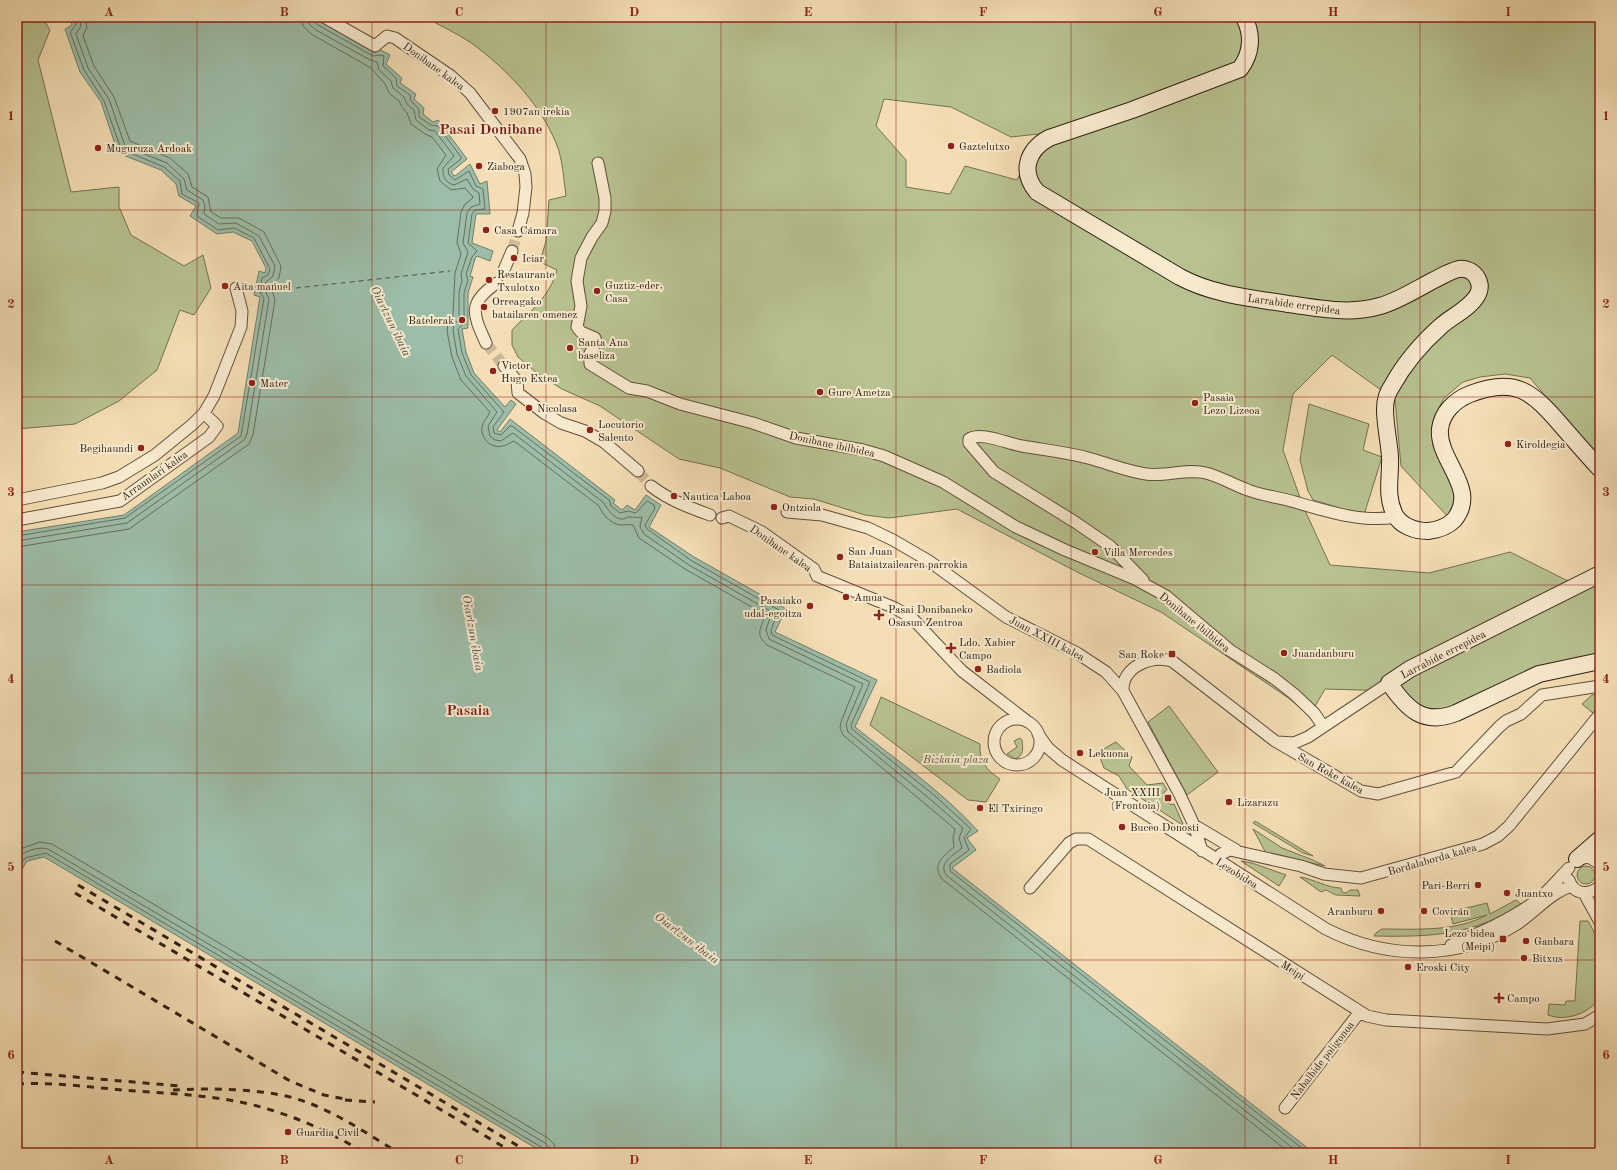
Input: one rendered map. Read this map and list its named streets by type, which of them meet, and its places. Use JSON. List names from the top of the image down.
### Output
{
  "streets": {
    "street": [
      "Donibane kalea",
      "Larrabide errepidea",
      "Donibane ibilbidea",
      "Arraunlari kalea",
      "Juan XXIII kalea",
      "San Roke kalea",
      "Bordalaborda kalea",
      "Lezobidea",
      "Meipi",
      "Nabalbide poligonoa"
    ]
  },
  "crossings": [
    ["Donibane kalea", "Lezobidea"],
    ["Juan XXIII kalea", "San Roke kalea"],
    ["Juan XXIII kalea", "Lezobidea"],
    ["Bordalaborda kalea", "Lezobidea"],
    ["Meipi", "Nabalbide poligonoa"]
  ],
  "districts": ["Pasai Donibane", "Pasaia"],
  "water": ["Oiartzun ibaia"],
  "parks": ["Bizkaia plaza"],
  "places": {
    "other": [
      "1907an irekia",
      "Gaztelutxo",
      "Muguruza Ardoak",
      "Ziaboga",
      "Casa Cámara",
      "Iciar",
      "Restaurante Txulotxo",
      "Aita mańuel",
      "Guztiz-eder, Casa",
      "Orreagako batailaren omenez",
      "Batelerak",
      "Santa Ana baseliza",
      "Victor Hugo Extea",
      "Mater",
      "Gure Ametza",
      "Pasaia Lezo Lizeoa",
      "Nicolasa",
      "Locutorio Salento",
      "Kiroldegia",
      "Begihaundi",
      "Nautica Laboa",
      "Ontziola",
      "Villa Mercedes",
      "San Juan Bataiatzailearen parrokia",
      "Amua",
      "Pasaiako udal-egoitza",
      "Juandanburu",
      "Badiola",
      "Lekuona",
      "Lizarazu",
      "El Txiringo",
      "Buceo Donosti",
      "Pari-Berri",
      "Juantxo",
      "Aranburu",
      "Covirán",
      "Ganbara",
      "Bitxus",
      "Eroski City",
      "Guardia Civil"
    ],
    "health": ["Pasai Donibaneko Osasun Zentroa", "Ldo. Xabier Campo", "Campo"],
    "transit": ["San Roke", "Juan XXIII (Frontoia)", "Lezo bidea (Meipi)"]
  },
  "grid": {
    "columns": [
      "A",
      "B",
      "C",
      "D",
      "E",
      "F",
      "G",
      "H",
      "I"
    ],
    "rows": [
      "1",
      "2",
      "3",
      "4",
      "5",
      "6"
    ]
  }
}
